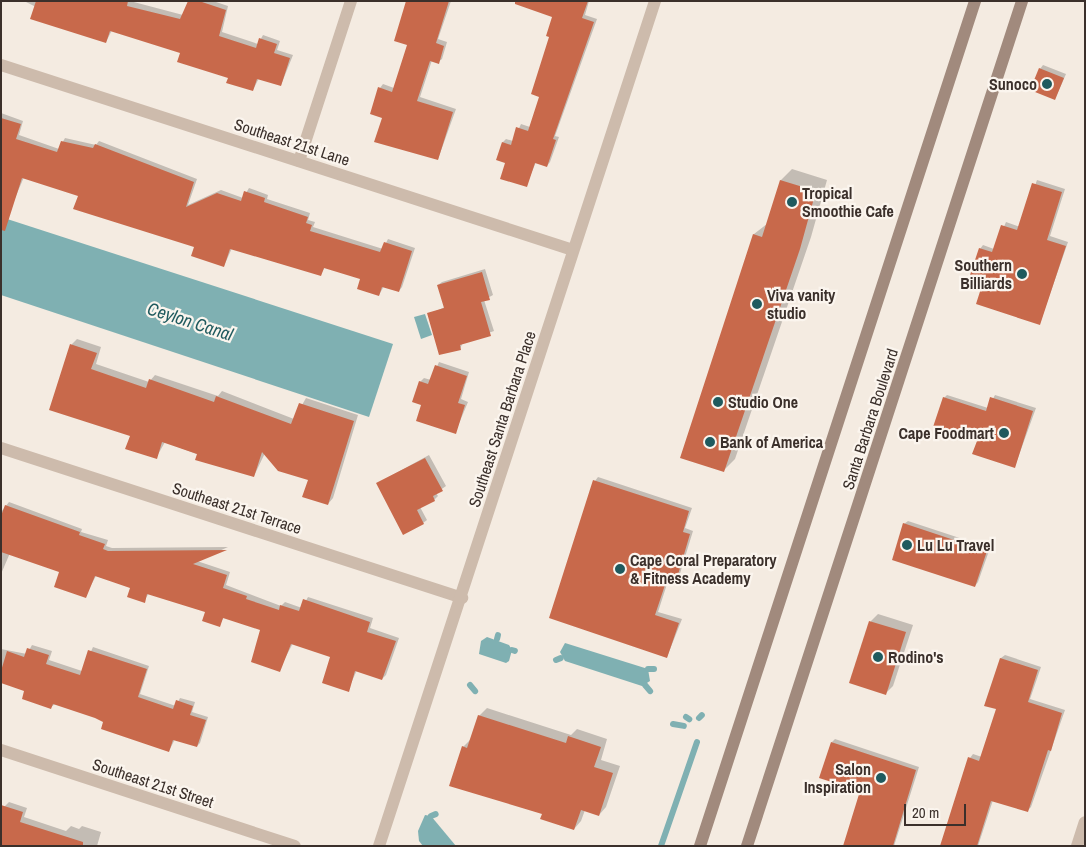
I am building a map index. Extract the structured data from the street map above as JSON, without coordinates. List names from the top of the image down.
{
  "streets": {
    "main road": ["Santa Barbara Boulevard"],
    "street": [
      "Southeast 21st Lane",
      "Southeast Santa Barbara Place",
      "Southeast 21st Terrace",
      "Southeast 21st Street"
    ]
  },
  "crossings": [
    ["Southeast 21st Lane", "Southeast Santa Barbara Place"],
    ["Southeast Santa Barbara Place", "Southeast 21st Terrace"]
  ],
  "water": ["Ceylon Canal"],
  "places": [
    "Sunoco",
    "Tropical Smoothie Cafe",
    "Southern Billiards",
    "Viva vanity studio",
    "Studio One",
    "Cape Foodmart",
    "Bank of America",
    "Lu Lu Travel",
    "Cape Coral Preparatory & Fitness Academy",
    "Rodino's",
    "Salon Inspiration"
  ],
  "scale_bar": "20 m"
}
